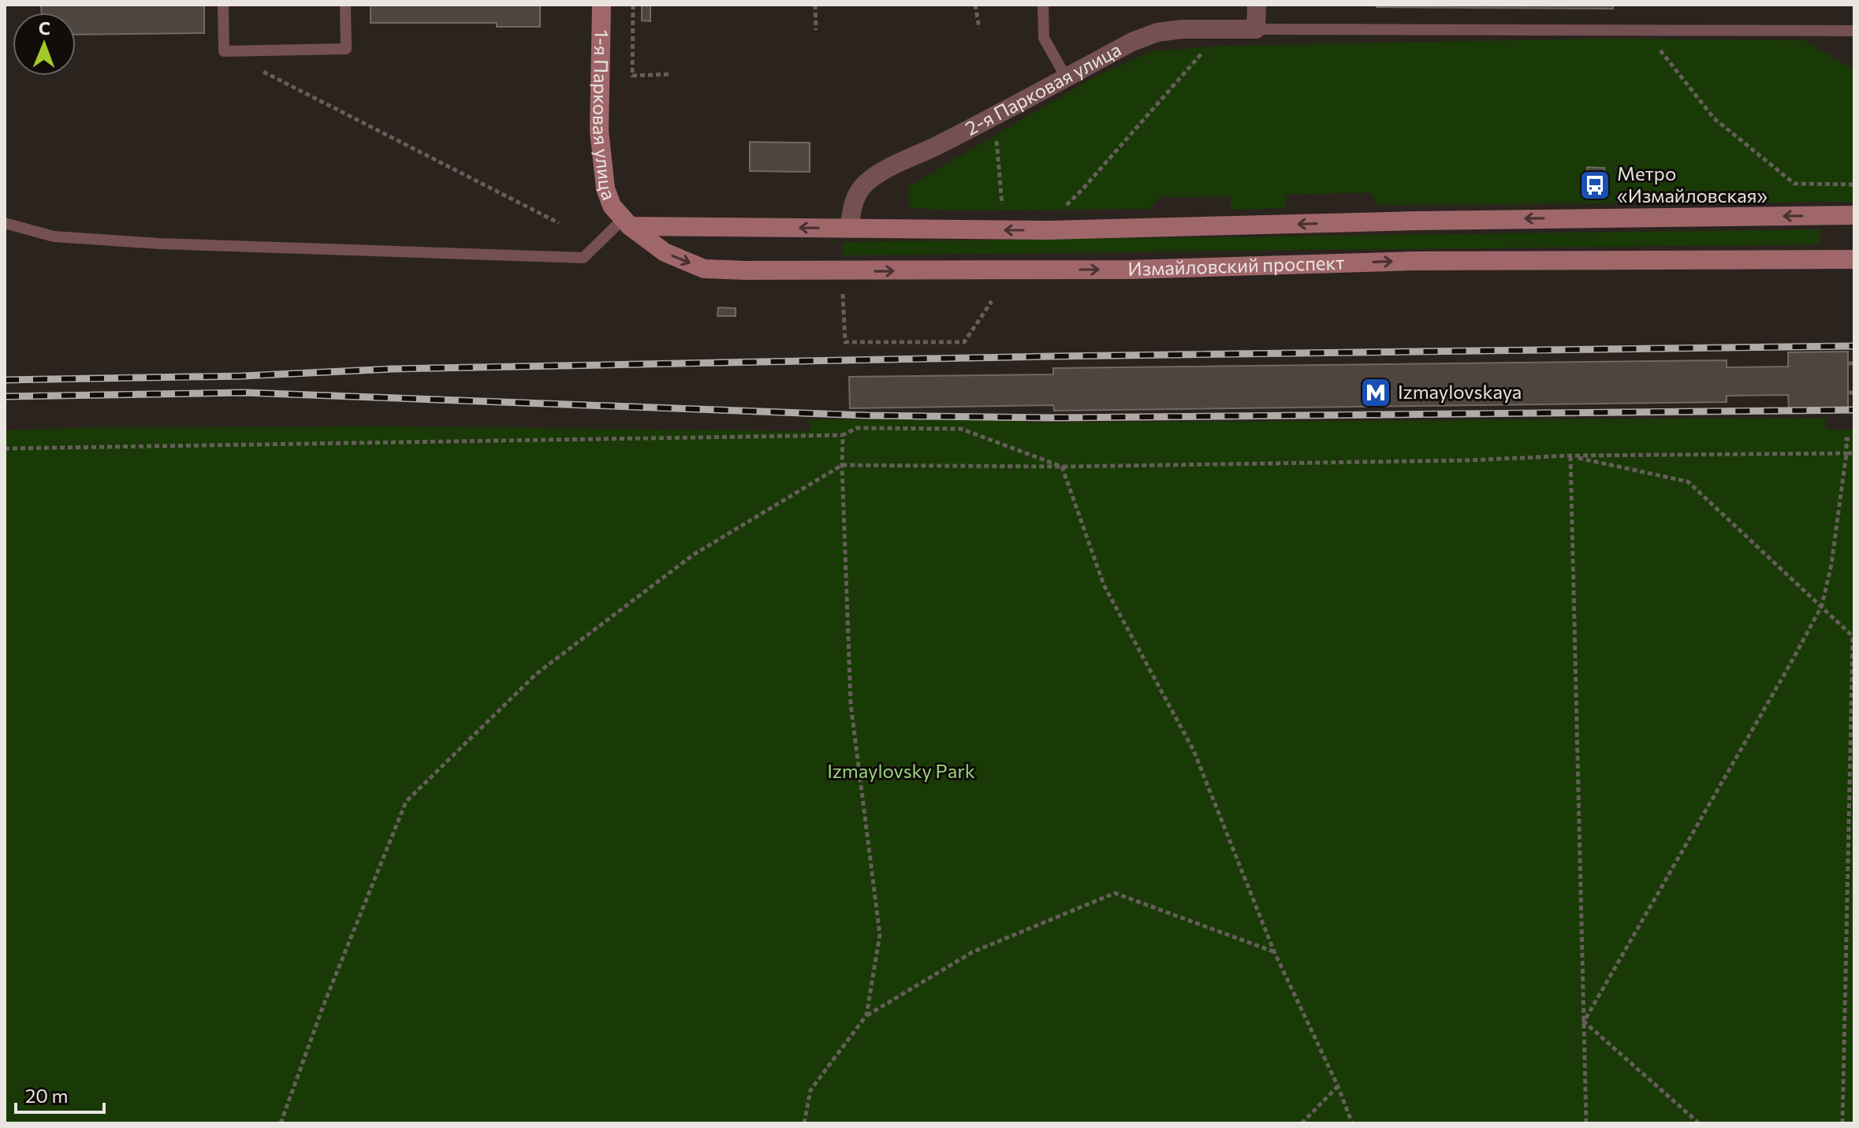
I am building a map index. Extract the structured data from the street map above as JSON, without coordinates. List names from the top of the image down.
{
  "streets": {
    "street": ["2-я Парковая улица", "1-я Парковая улица", "Измайловский проспект"]
  },
  "crossings": [
    ["1-я Парковая улица", "Измайловский проспект"]
  ],
  "parks": ["Izmaylovsky Park"],
  "places": {
    "bus stop": ["Метро «Измайловская»"],
    "metro station": ["Izmaylovskaya"]
  },
  "scale_bar": "20 m",
  "north": "top"
}
